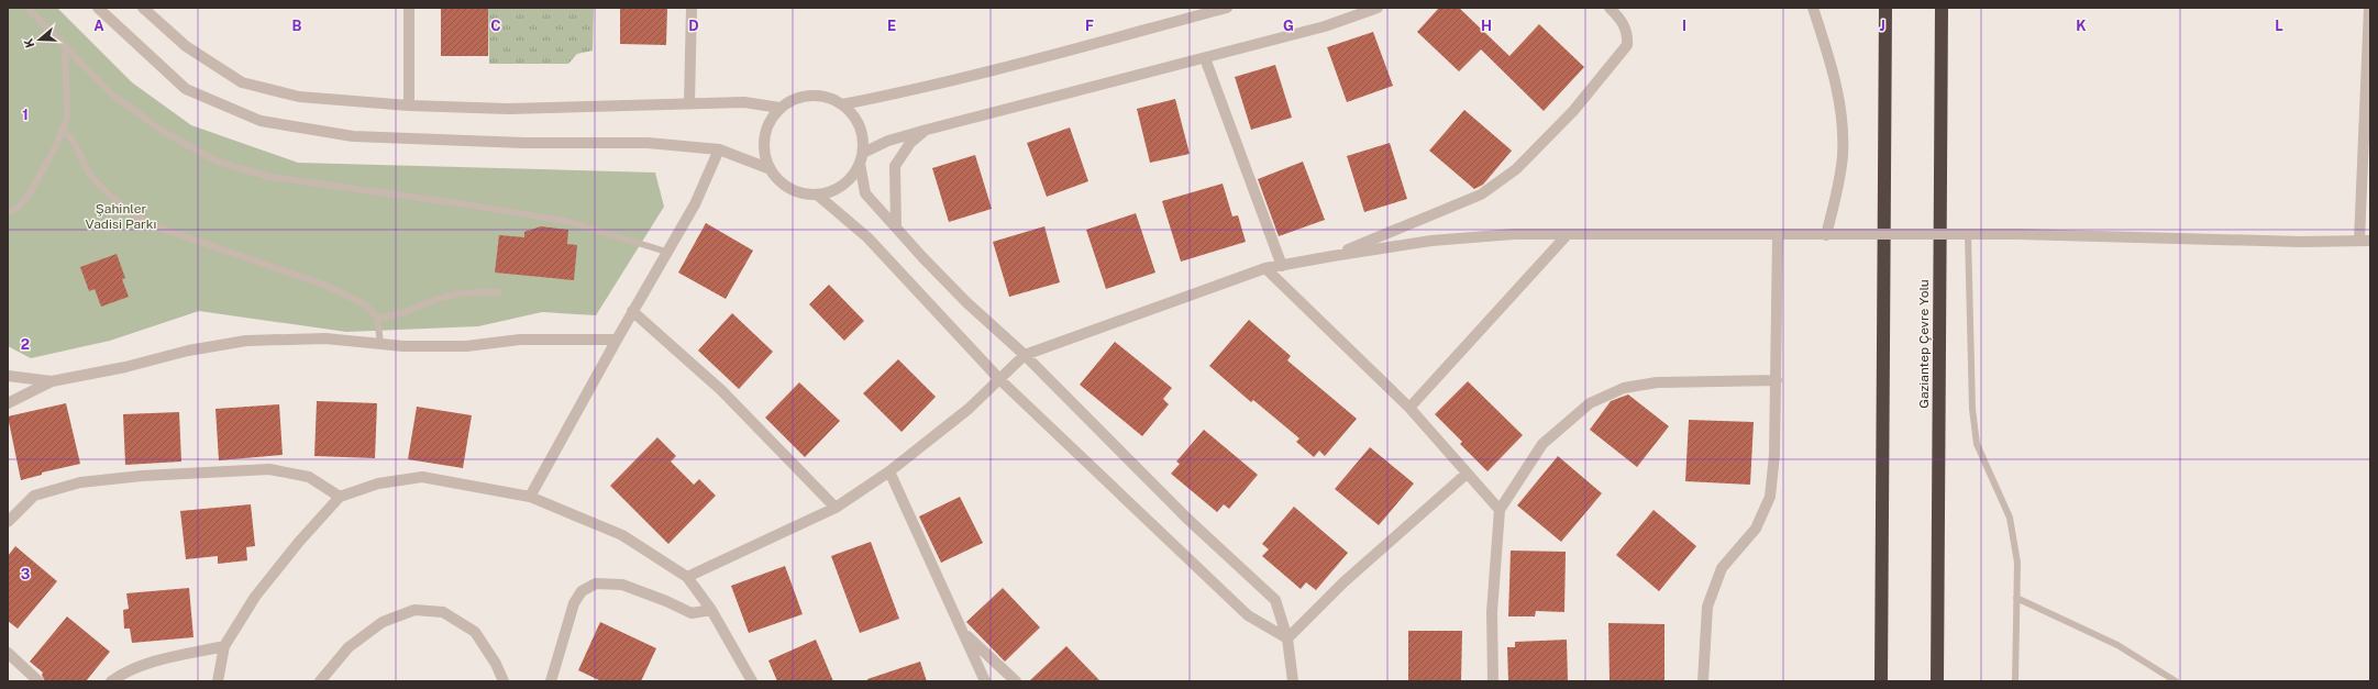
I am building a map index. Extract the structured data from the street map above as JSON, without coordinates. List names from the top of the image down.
{
  "streets": {
    "highway": ["Gaziantep Çevre Yolu"]
  },
  "parks": ["Şahinler Vadisi Parkı"],
  "north": "left",
  "grid": {
    "columns": [
      "A",
      "B",
      "C",
      "D",
      "E",
      "F",
      "G",
      "H",
      "I",
      "J",
      "K",
      "L"
    ],
    "rows": ["1", "2", "3"]
  }
}
